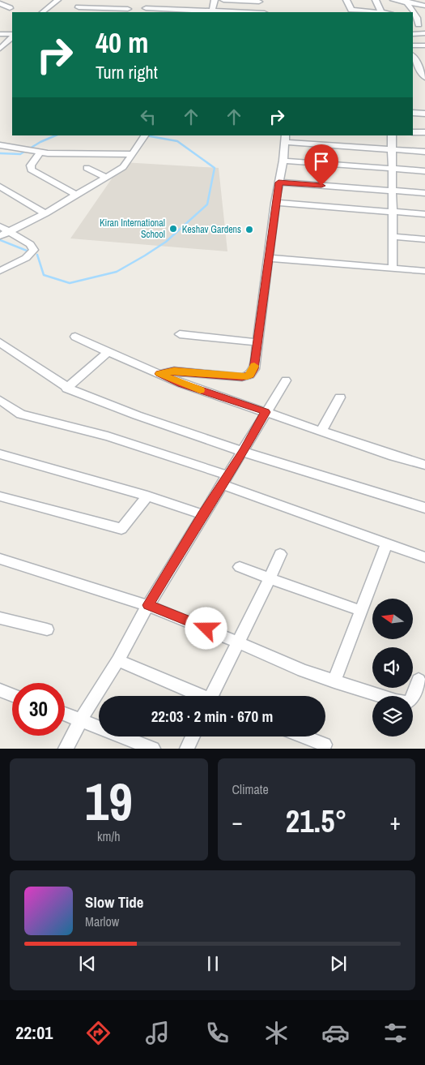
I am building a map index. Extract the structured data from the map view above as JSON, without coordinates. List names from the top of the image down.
{
  "places": ["Kiran International School", "Keshav Gardens"],
  "north": "left",
  "page": {
    "turn": ["40 m", "Turn right"],
    "limit": "30",
    "trip": "22:03 · 2 min · 670 m",
    "tile": [
      ["19", "km/h"],
      "Climate"
    ],
    "heat": ["−", "21.5°", "+"],
    "song": ["Slow Tide", "Marlow"],
    "tabs": "22:01"
  }
}
